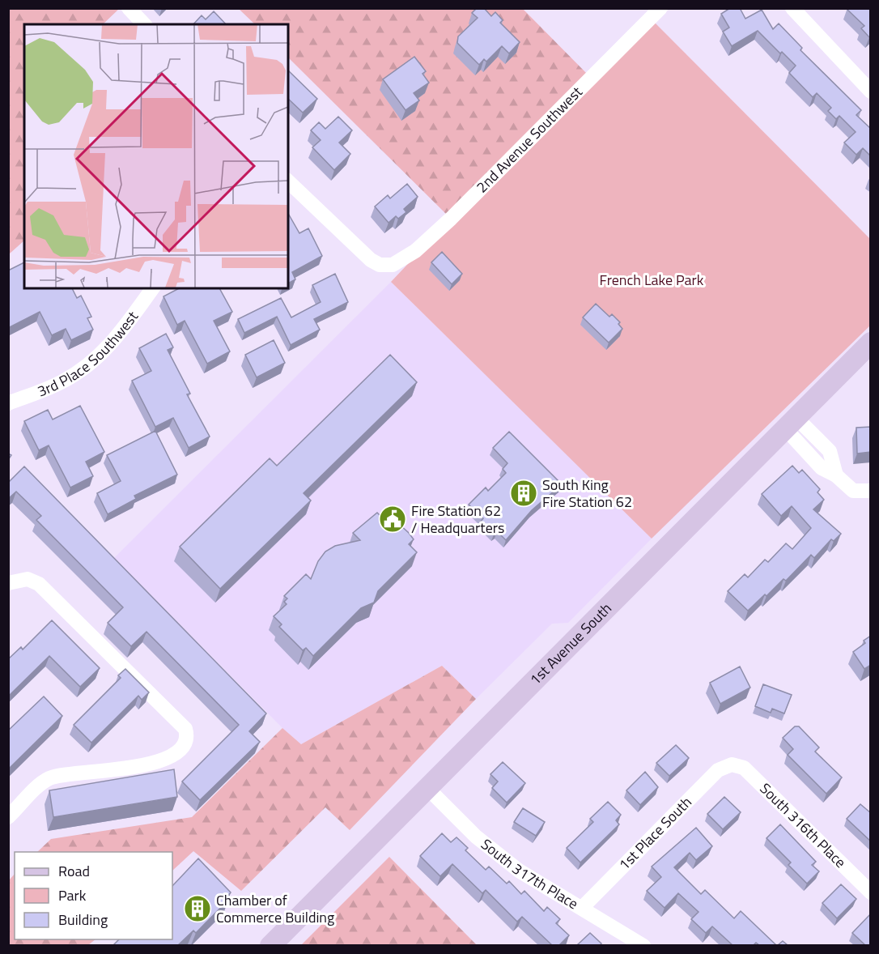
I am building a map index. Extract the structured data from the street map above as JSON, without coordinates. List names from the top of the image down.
{
  "streets": {
    "main road": ["1st Avenue South"],
    "street": [
      "2nd Avenue Southwest",
      "3rd Place Southwest",
      "South 316th Place",
      "1st Place South",
      "South 317th Place"
    ]
  },
  "crossings": [
    ["1st Avenue South", "South 317th Place"],
    ["South 316th Place", "1st Place South"],
    ["1st Place South", "South 317th Place"]
  ],
  "parks": ["French Lake Park"],
  "places": {
    "building": ["South King Fire Station 62", "Chamber of Commerce Building"],
    "public building": ["Fire Station 62 / Headquarters"]
  },
  "legend": ["Road", "Park", "Building"]
}
